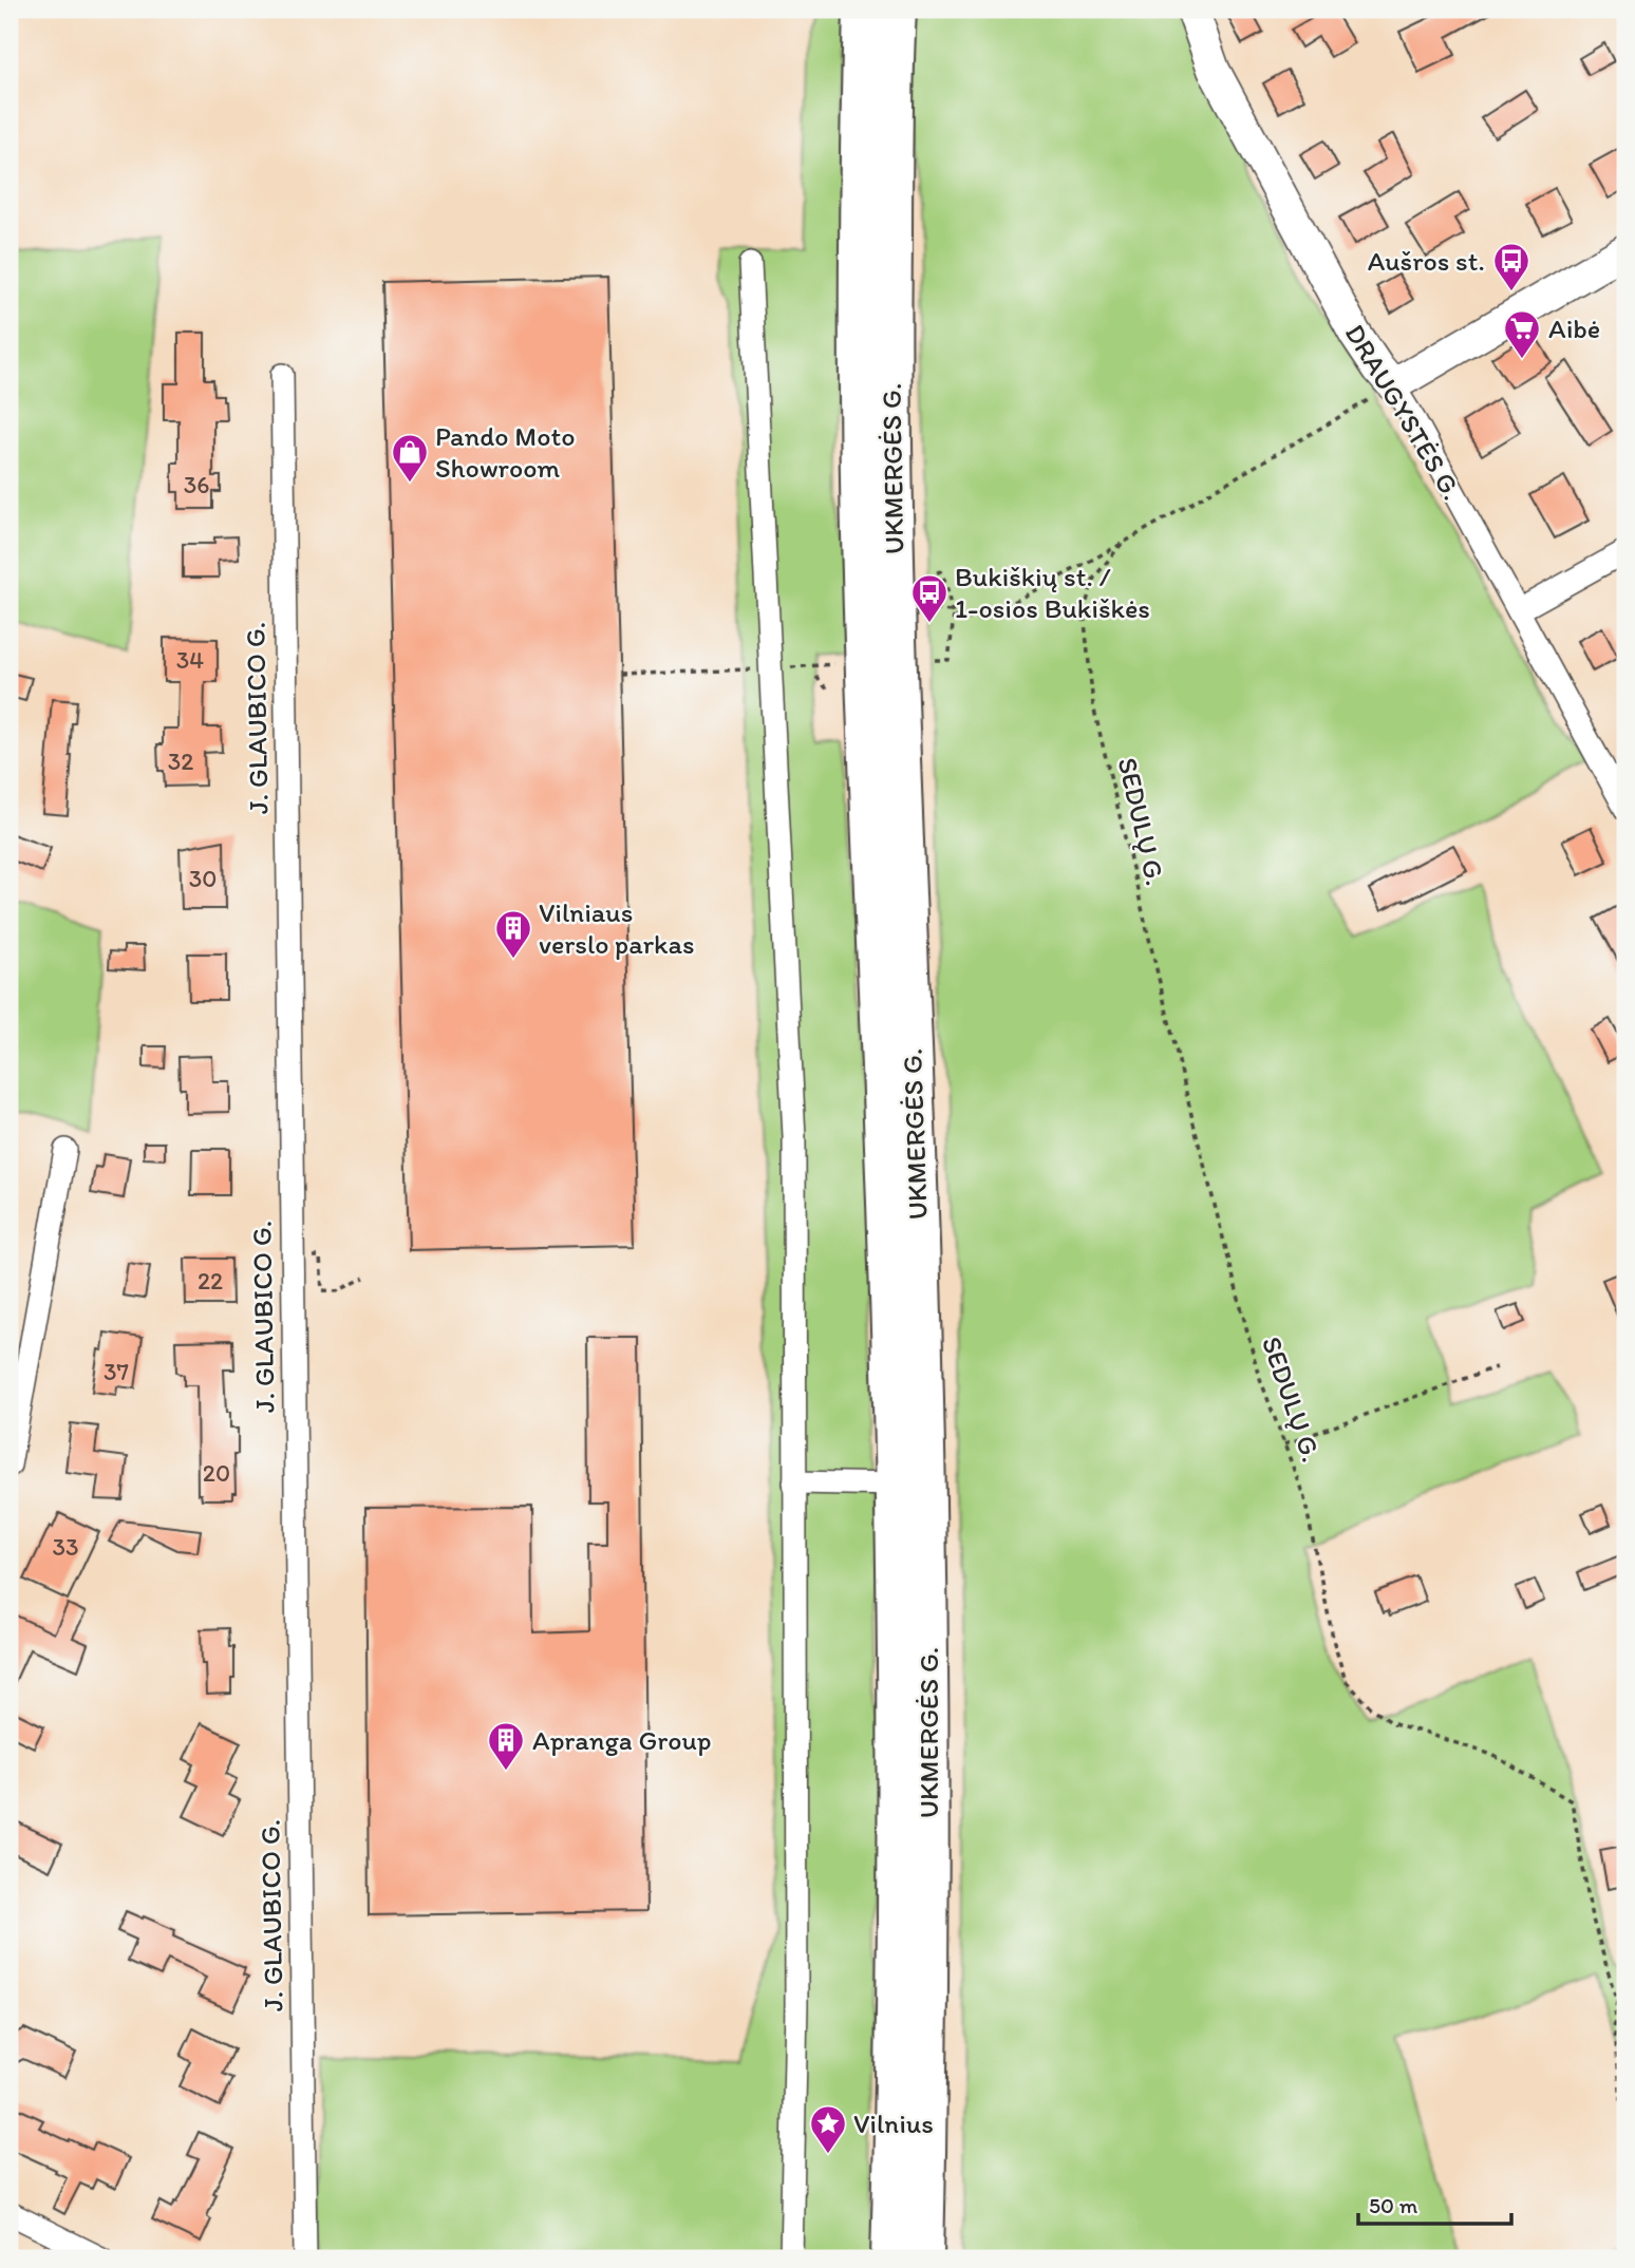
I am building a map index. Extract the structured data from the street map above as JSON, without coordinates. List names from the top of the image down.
{
  "streets": {
    "highway": ["UKMERGĖS G."],
    "street": ["DRAUGYSTĖS G.", "J. GLAUBICO G."],
    "path": ["SEDULŲ G."]
  },
  "places": {
    "bus stop": ["Aušros st.", "Bukiškių st. / 1-osios Bukiškės"],
    "supermarket": ["Aibė"],
    "shop": ["Pando Moto Showroom"],
    "building": ["Vilniaus verslo parkas", "Apranga Group"],
    "place": ["Vilnius"]
  },
  "house_numbers": [
    "36",
    "34",
    "32",
    "30",
    "22",
    "37",
    "20",
    "33"
  ],
  "scale_bar": "50 m"
}
